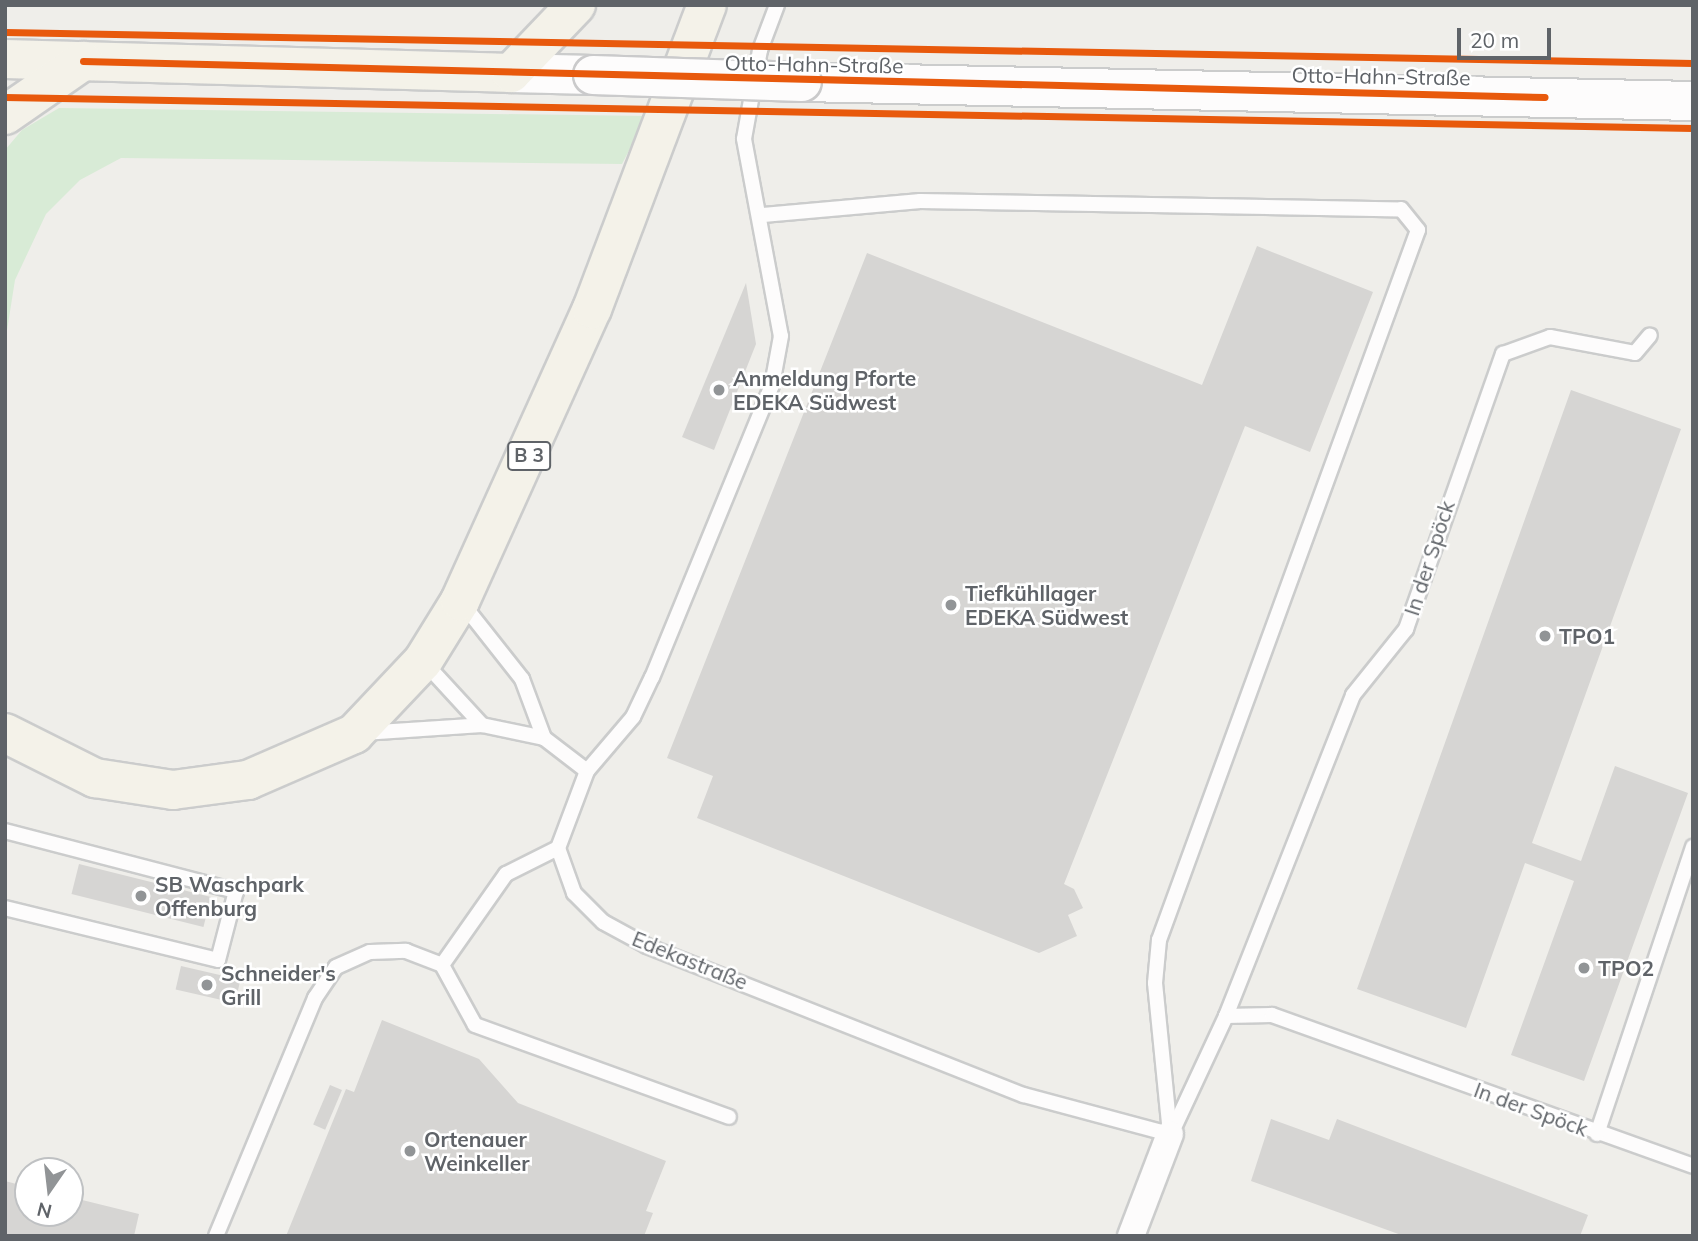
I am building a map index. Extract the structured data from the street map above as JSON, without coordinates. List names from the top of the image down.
{
  "streets": {
    "main road": ["Otto-Hahn-Straße", "B 3"],
    "street": ["In der Spöck"],
    "lane": ["Edekastraße"]
  },
  "crossings": [
    ["In der Spöck", "Edekastraße"]
  ],
  "places": [
    "Anmeldung Pforte EDEKA Südwest",
    "Tiefkühllager EDEKA Südwest",
    "TPO1",
    "SB Waschpark Offenburg",
    "TPO2",
    "Schneider's Grill",
    "Ortenauer Weinkeller"
  ],
  "scale_bar": "20 m",
  "north": "bottom"
}
